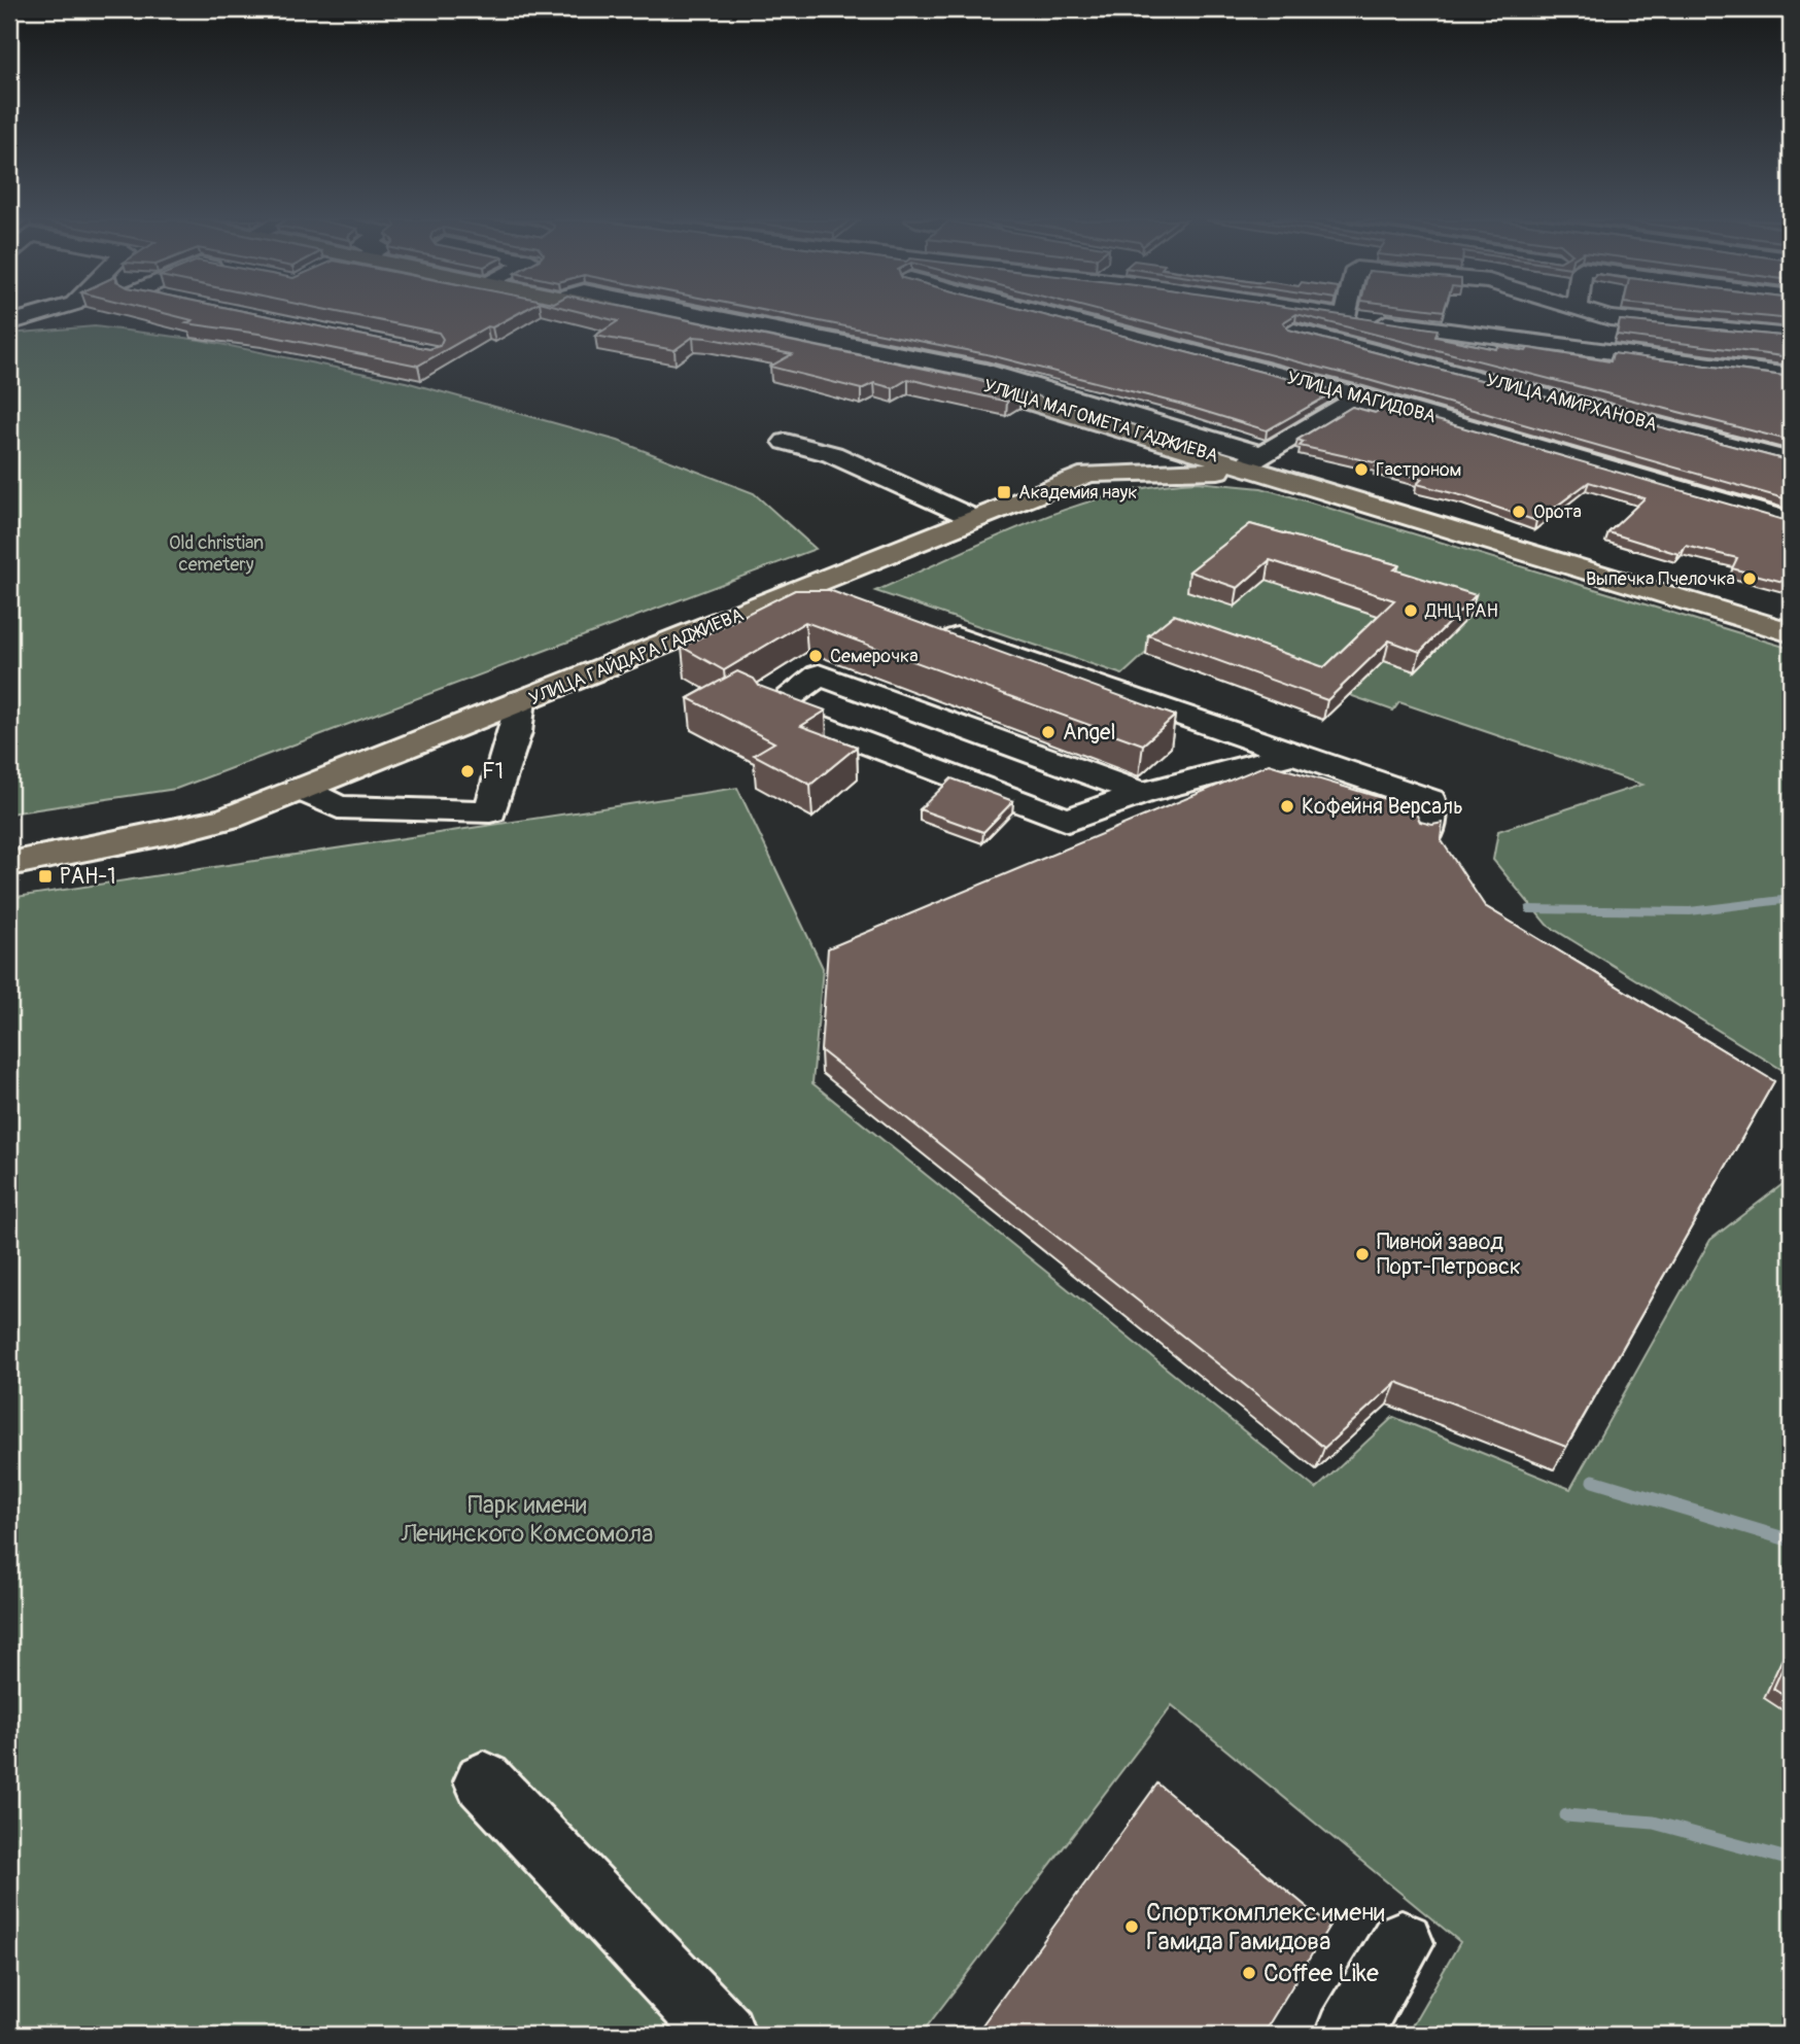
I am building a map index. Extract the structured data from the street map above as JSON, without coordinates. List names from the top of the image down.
{
  "streets": {
    "main road": ["УЛИЦА МАГОМЕТА ГАДЖИЕВА", "УЛИЦА ГАЙДАРА ГАДЖИЕВА"],
    "street": ["УЛИЦА МАГИДОВА", "УЛИЦА АМИРХАНОВА"]
  },
  "crossings": [
    ["УЛИЦА МАГОМЕТА ГАДЖИЕВА", "УЛИЦА ГАЙДАРА ГАДЖИЕВА"]
  ],
  "parks": ["Old сhristian cemetery", "Парк имени Ленинского Комсомола"],
  "places": {
    "other": [
      "Гастроном",
      "Орота",
      "Выпечка Пчелочка",
      "ДНЦ РАН",
      "Семерочка",
      "Angel",
      "F1",
      "Кофейня Версаль",
      "Пивной завод Порт-Петровск",
      "Спорткомплекс имени Гамида Гамидова",
      "Coffee Like"
    ],
    "transit": ["Академия наук", "РАН-1"]
  }
}
